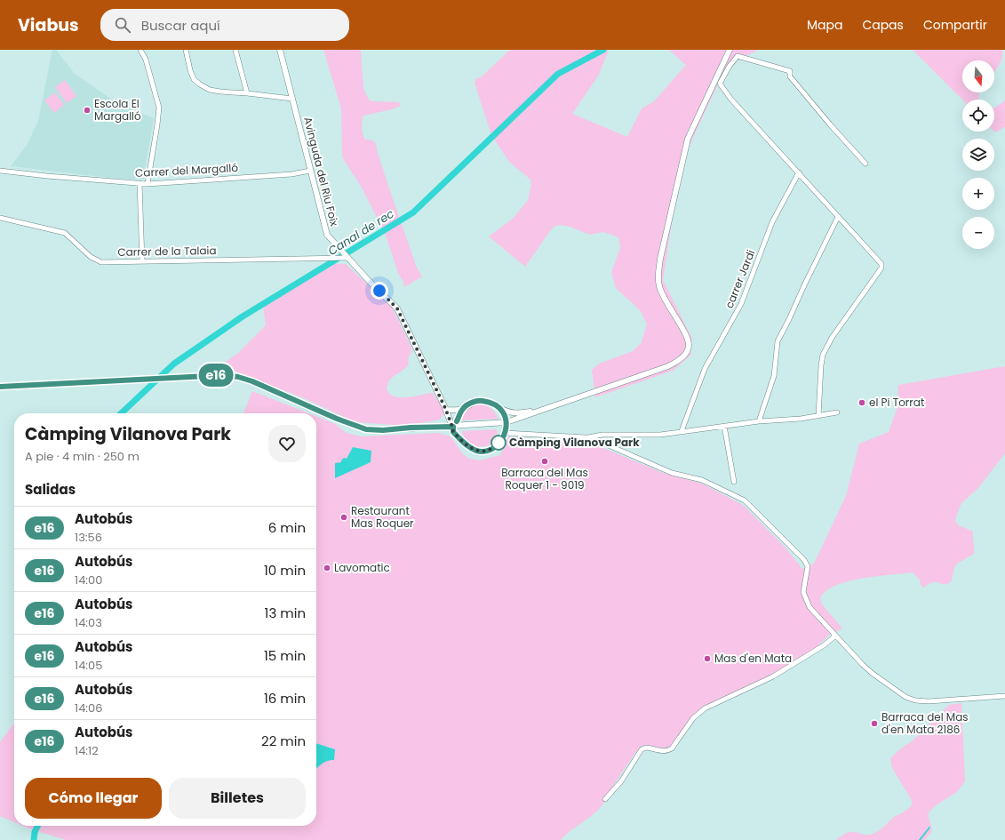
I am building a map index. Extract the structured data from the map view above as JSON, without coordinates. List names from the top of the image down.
{
  "streets": {
    "street": [
      "Carrer del Margalló",
      "Avinguda del Riu Foix",
      "Carrer de la Talaia",
      "carrer Jardi"
    ]
  },
  "crossings": [
    ["Carrer del Margalló", "Avinguda del Riu Foix"],
    ["Avinguda del Riu Foix", "Carrer de la Talaia"]
  ],
  "water": ["Canal de rec"],
  "places": [
    "Escola El Margalló",
    "el Pi Torrat",
    "Càmping Vilanova Park",
    "Barraca del Mas Roquer 1 - 9019",
    "Restaurant Mas Roquer",
    "Lavomatic",
    "Mas d'en Mata",
    "Barraca del Mas d'en Mata 2186"
  ],
  "lines": ["bus line e16"],
  "north": "bottom",
  "page": {
    "header": "Viabus",
    "search": "Buscar aquí",
    "nav": ["Mapa", "Capas", "Compartir"],
    "on_map": "e16",
    "map_buttons": ["+", "−"],
    "heading": [
      ["Càmping Vilanova Park", "A pie · 4 min · 250 m"],
      "Salidas"
    ],
    "list": [
      {
        "mark": "e16",
        "name": "Autobús",
        "note": "13:56",
        "value": "6 min"
      },
      {
        "mark": "e16",
        "name": "Autobús",
        "note": "14:00",
        "value": "10 min"
      },
      {
        "mark": "e16",
        "name": "Autobús",
        "note": "14:03",
        "value": "13 min"
      },
      {
        "mark": "e16",
        "name": "Autobús",
        "note": "14:05",
        "value": "15 min"
      },
      {
        "mark": "e16",
        "name": "Autobús",
        "note": "14:06",
        "value": "16 min"
      },
      {
        "mark": "e16",
        "name": "Autobús",
        "note": "14:12",
        "value": "22 min"
      }
    ],
    "buttons": ["Cómo llegar", "Billetes"]
  }
}
